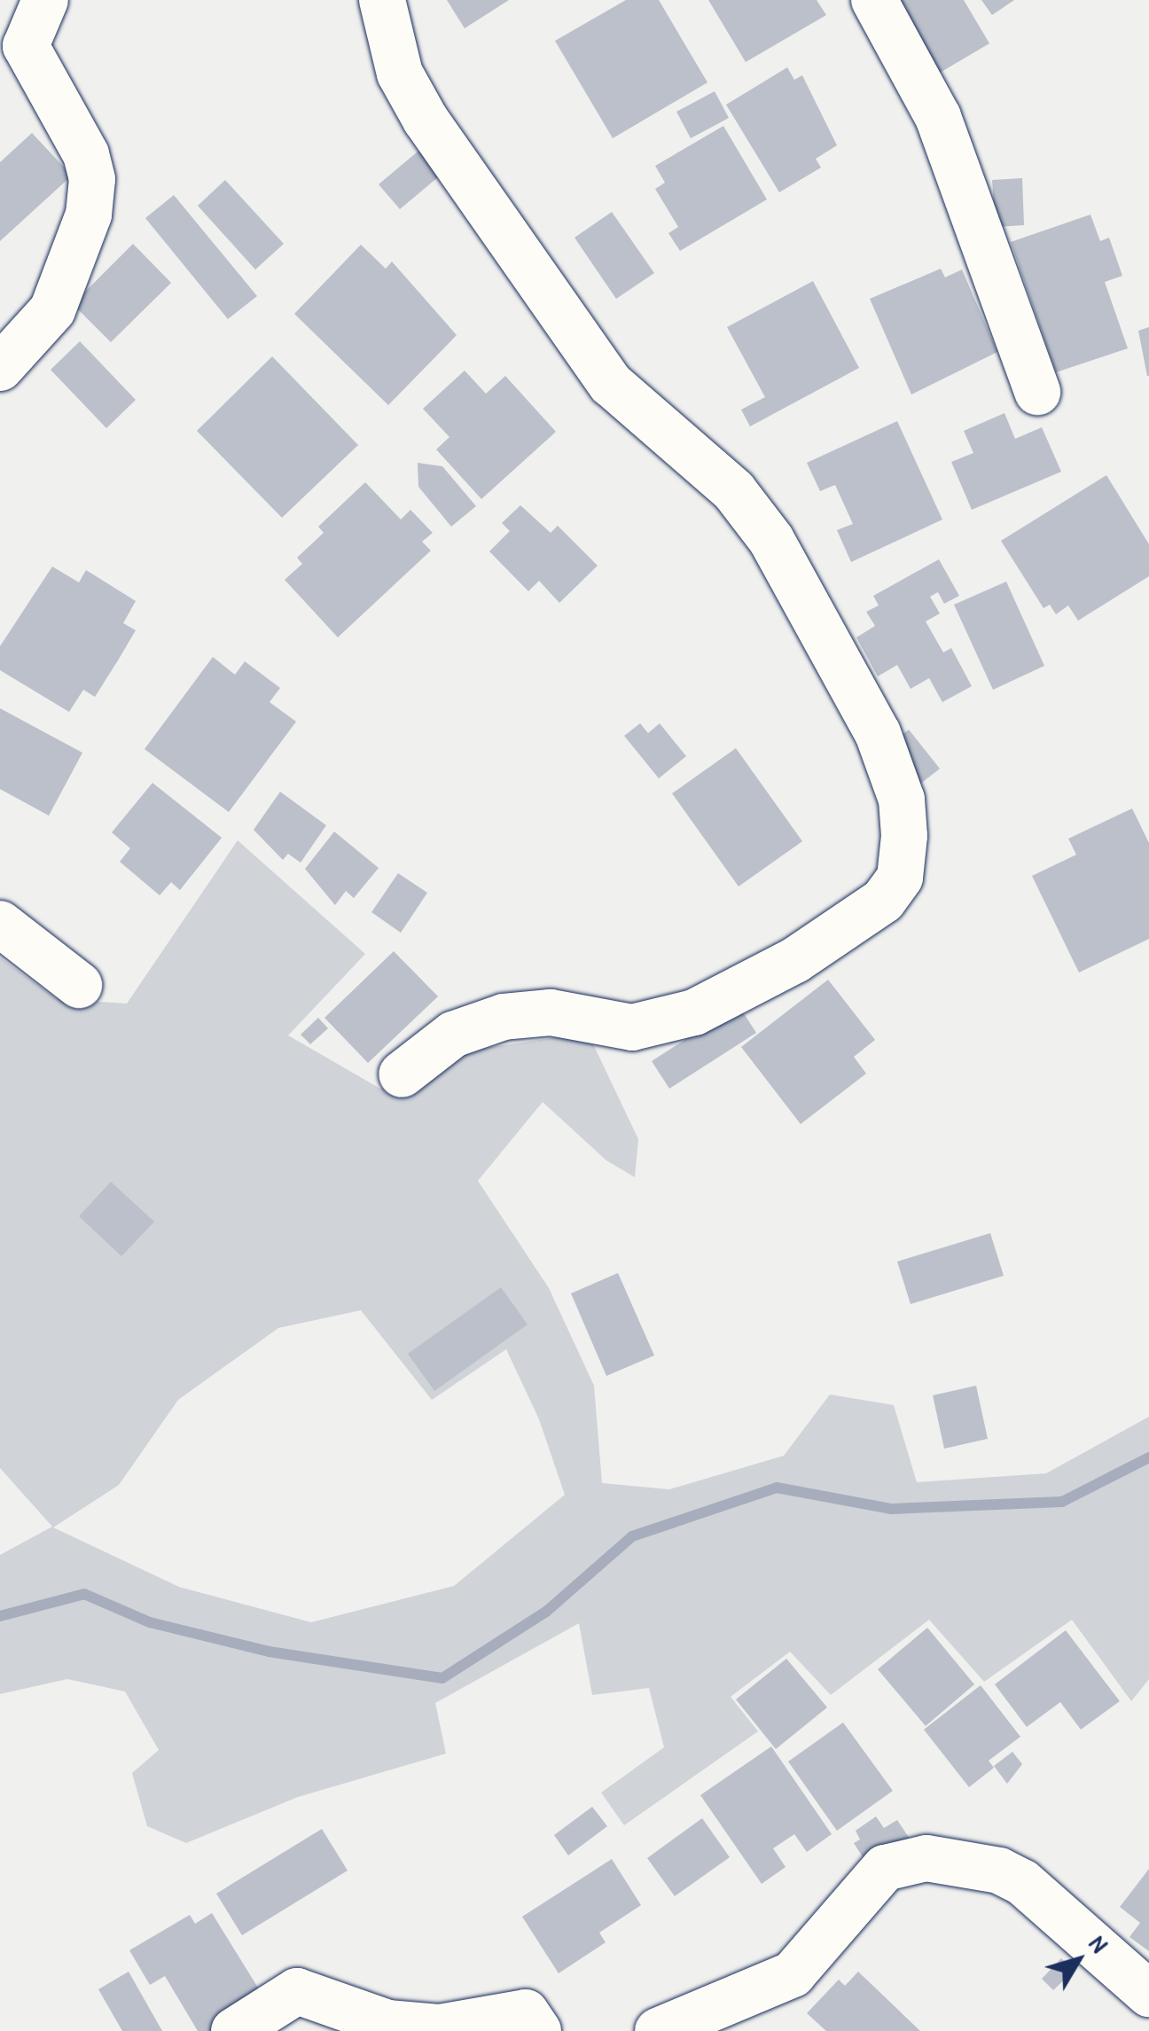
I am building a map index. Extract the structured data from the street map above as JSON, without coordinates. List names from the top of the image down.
{
  "north": "top right"
}
